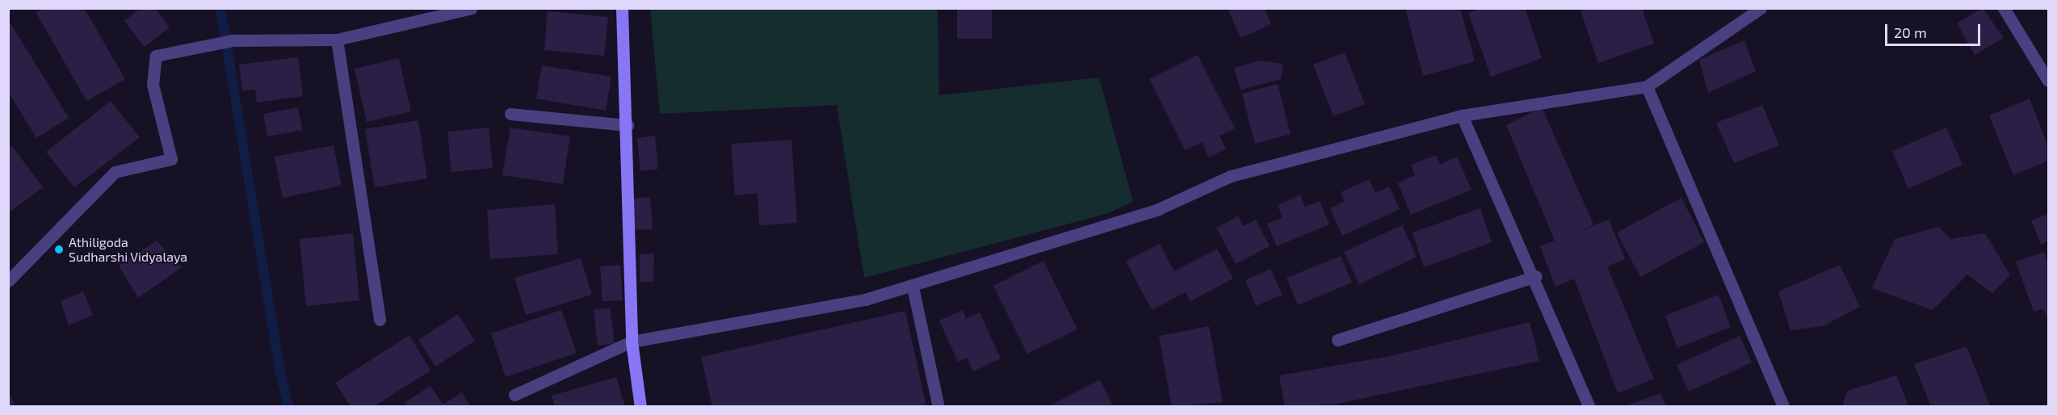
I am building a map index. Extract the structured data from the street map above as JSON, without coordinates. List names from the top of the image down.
{
  "places": ["Athiligoda Sudharshi Vidyalaya"],
  "scale_bar": "20 m"
}
